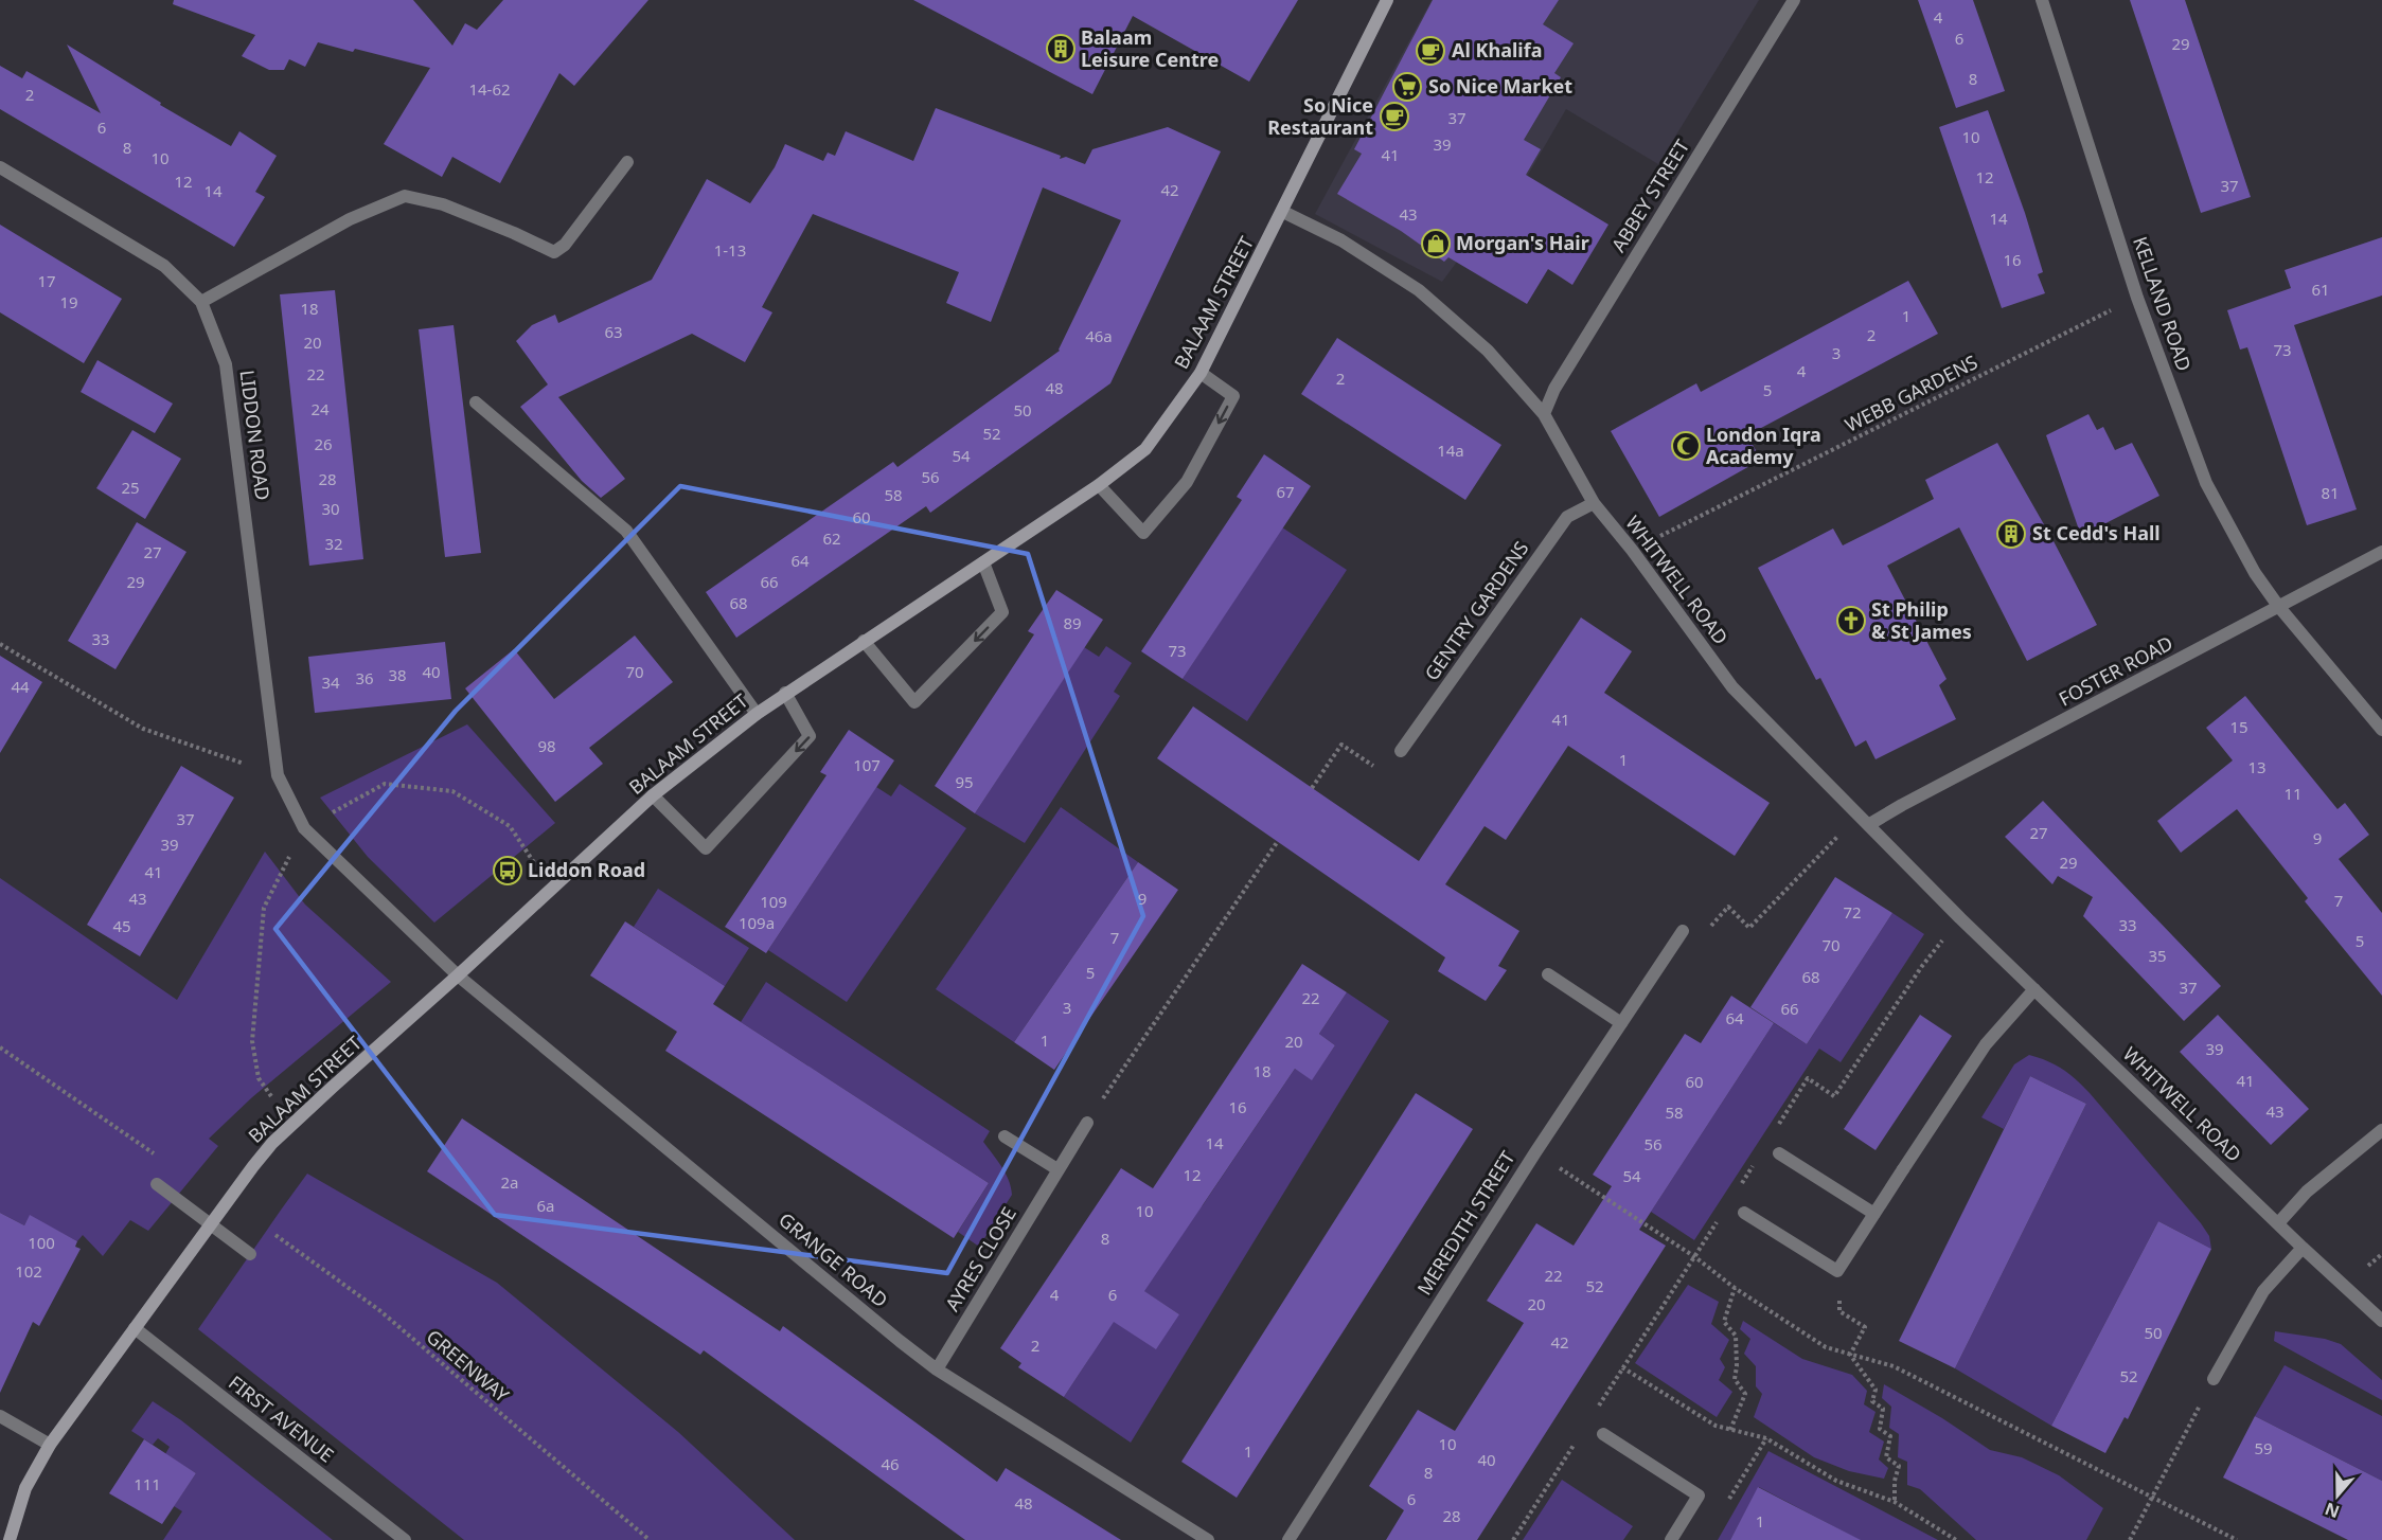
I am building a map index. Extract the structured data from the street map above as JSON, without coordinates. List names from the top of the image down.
{
  "streets": {
    "main road": ["BALAAM STREET"],
    "street": [
      "ABBEY STREET",
      "KELLAND ROAD",
      "LIDDON ROAD",
      "WHITWELL ROAD",
      "GENTRY GARDENS",
      "FOSTER ROAD",
      "MEREDITH STREET",
      "AYRES CLOSE",
      "GRANGE ROAD",
      "FIRST AVENUE"
    ],
    "path": ["WEBB GARDENS", "GREENWAY"]
  },
  "crossings": [
    ["ABBEY STREET", "WHITWELL ROAD"],
    ["BALAAM STREET", "LIDDON ROAD"],
    ["BALAAM STREET", "WHITWELL ROAD"],
    ["BALAAM STREET", "GRANGE ROAD"],
    ["BALAAM STREET", "FIRST AVENUE"],
    ["KELLAND ROAD", "WEBB GARDENS"],
    ["KELLAND ROAD", "FOSTER ROAD"],
    ["WEBB GARDENS", "WHITWELL ROAD"],
    ["LIDDON ROAD", "GRANGE ROAD"],
    ["WHITWELL ROAD", "GENTRY GARDENS"],
    ["WHITWELL ROAD", "FOSTER ROAD"],
    ["AYRES CLOSE", "GRANGE ROAD"]
  ],
  "places": {
    "building": ["Balaam Leisure Centre", "St Cedd's Hall"],
    "cafe": ["Al Khalifa", "So Nice Restaurant"],
    "supermarket": ["So Nice Market"],
    "shop": ["Morgan's Hair"],
    "mosque": ["London Iqra Academy"],
    "church": ["St Philip & St James"],
    "bus stop": ["Liddon Road"]
  },
  "house_numbers": [
    "4",
    "6",
    "29",
    "8",
    "14-62",
    "2",
    "37",
    "6",
    "10",
    "39",
    "8",
    "41",
    "10",
    "12",
    "12",
    "37",
    "42",
    "14",
    "43",
    "14",
    "1-13",
    "16",
    "17",
    "61",
    "19",
    "18",
    "1",
    "63",
    "2",
    "46a",
    "20",
    "73",
    "3",
    "4",
    "22",
    "2",
    "48",
    "5",
    "24",
    "50",
    "52",
    "26",
    "14a",
    "54",
    "56",
    "28",
    "25",
    "67",
    "81",
    "58",
    "30",
    "60",
    "62",
    "32",
    "27",
    "64",
    "29",
    "66",
    "68",
    "89",
    "33",
    "73",
    "40",
    "70",
    "38",
    "36",
    "34",
    "44",
    "41",
    "15",
    "98",
    "1",
    "107",
    "13",
    "95",
    "11",
    "37",
    "27",
    "9",
    "39",
    "29",
    "41",
    "43",
    "9",
    "7",
    "109",
    "72",
    "109a",
    "33",
    "45",
    "7",
    "5",
    "70",
    "35",
    "5",
    "68",
    "37",
    "22",
    "3",
    "66",
    "64",
    "1",
    "20",
    "39",
    "18",
    "41",
    "60",
    "16",
    "43",
    "58",
    "14",
    "56",
    "12",
    "54",
    "2a",
    "6a",
    "10",
    "8",
    "100",
    "102",
    "22",
    "52",
    "4",
    "6",
    "20",
    "50",
    "42",
    "2",
    "52",
    "10",
    "59",
    "1",
    "40",
    "46",
    "8",
    "111",
    "6",
    "48",
    "28",
    "1"
  ],
  "north": "bottom"
}
